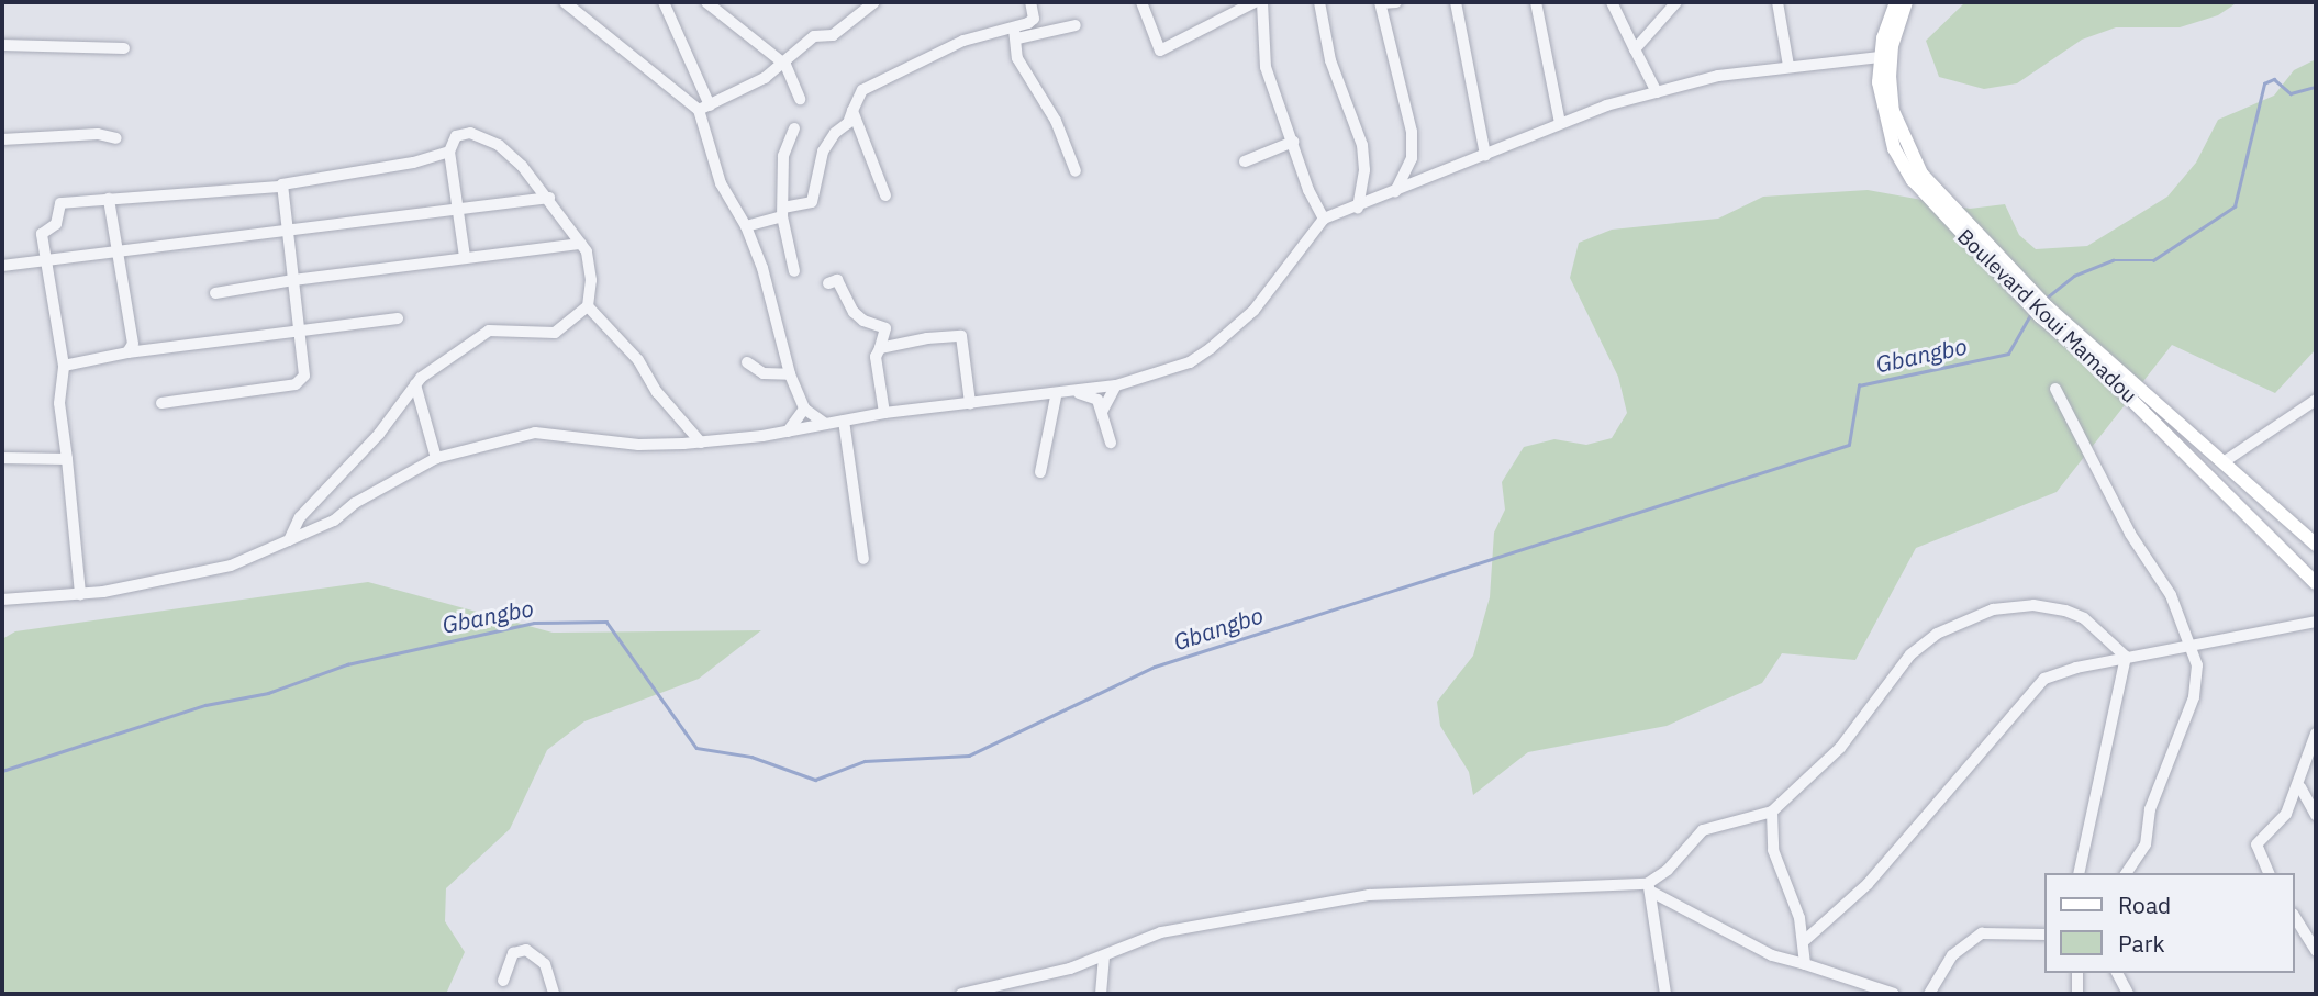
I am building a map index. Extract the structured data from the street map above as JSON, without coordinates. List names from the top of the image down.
{
  "streets": {
    "main road": ["Boulevard Koui Mamadou"]
  },
  "water": ["Gbangbo"],
  "legend": ["Road", "Park"]
}
